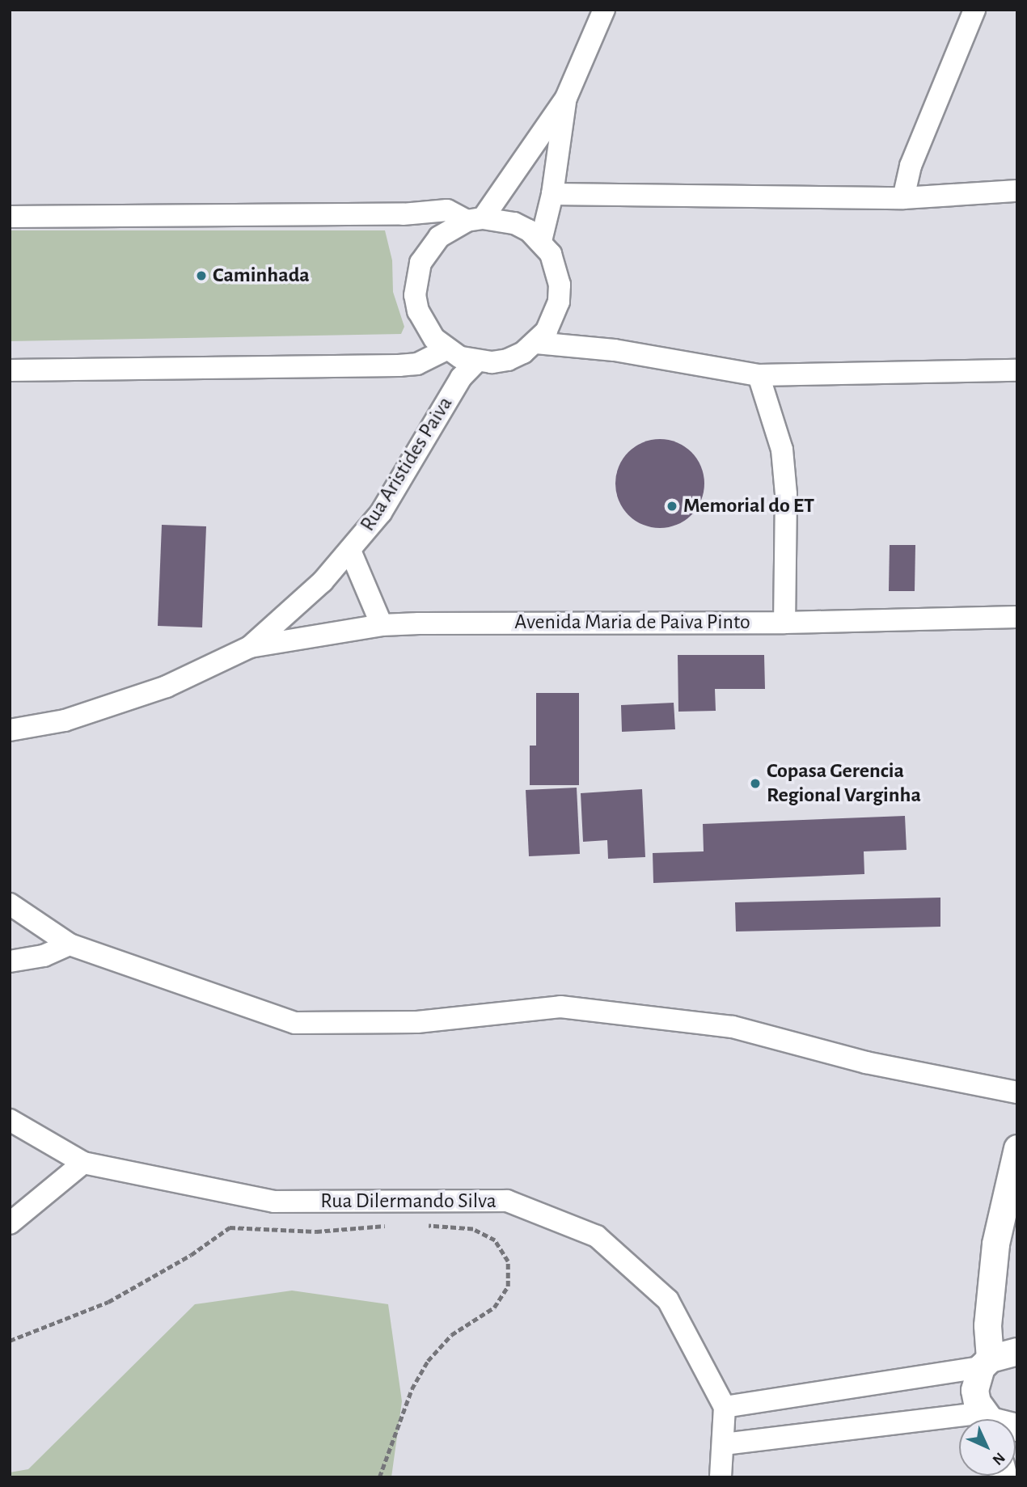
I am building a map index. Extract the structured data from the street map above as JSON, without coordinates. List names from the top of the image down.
{
  "streets": {
    "street": ["Rua Aristides Paiva", "Avenida Maria de Paiva Pinto", "Rua Dilermando Silva"]
  },
  "crossings": [
    ["Rua Aristides Paiva", "Avenida Maria de Paiva Pinto"]
  ],
  "places": ["Caminhada", "Memorial do ET", "Copasa Gerencia Regional Varginha"],
  "north": "bottom right"
}
